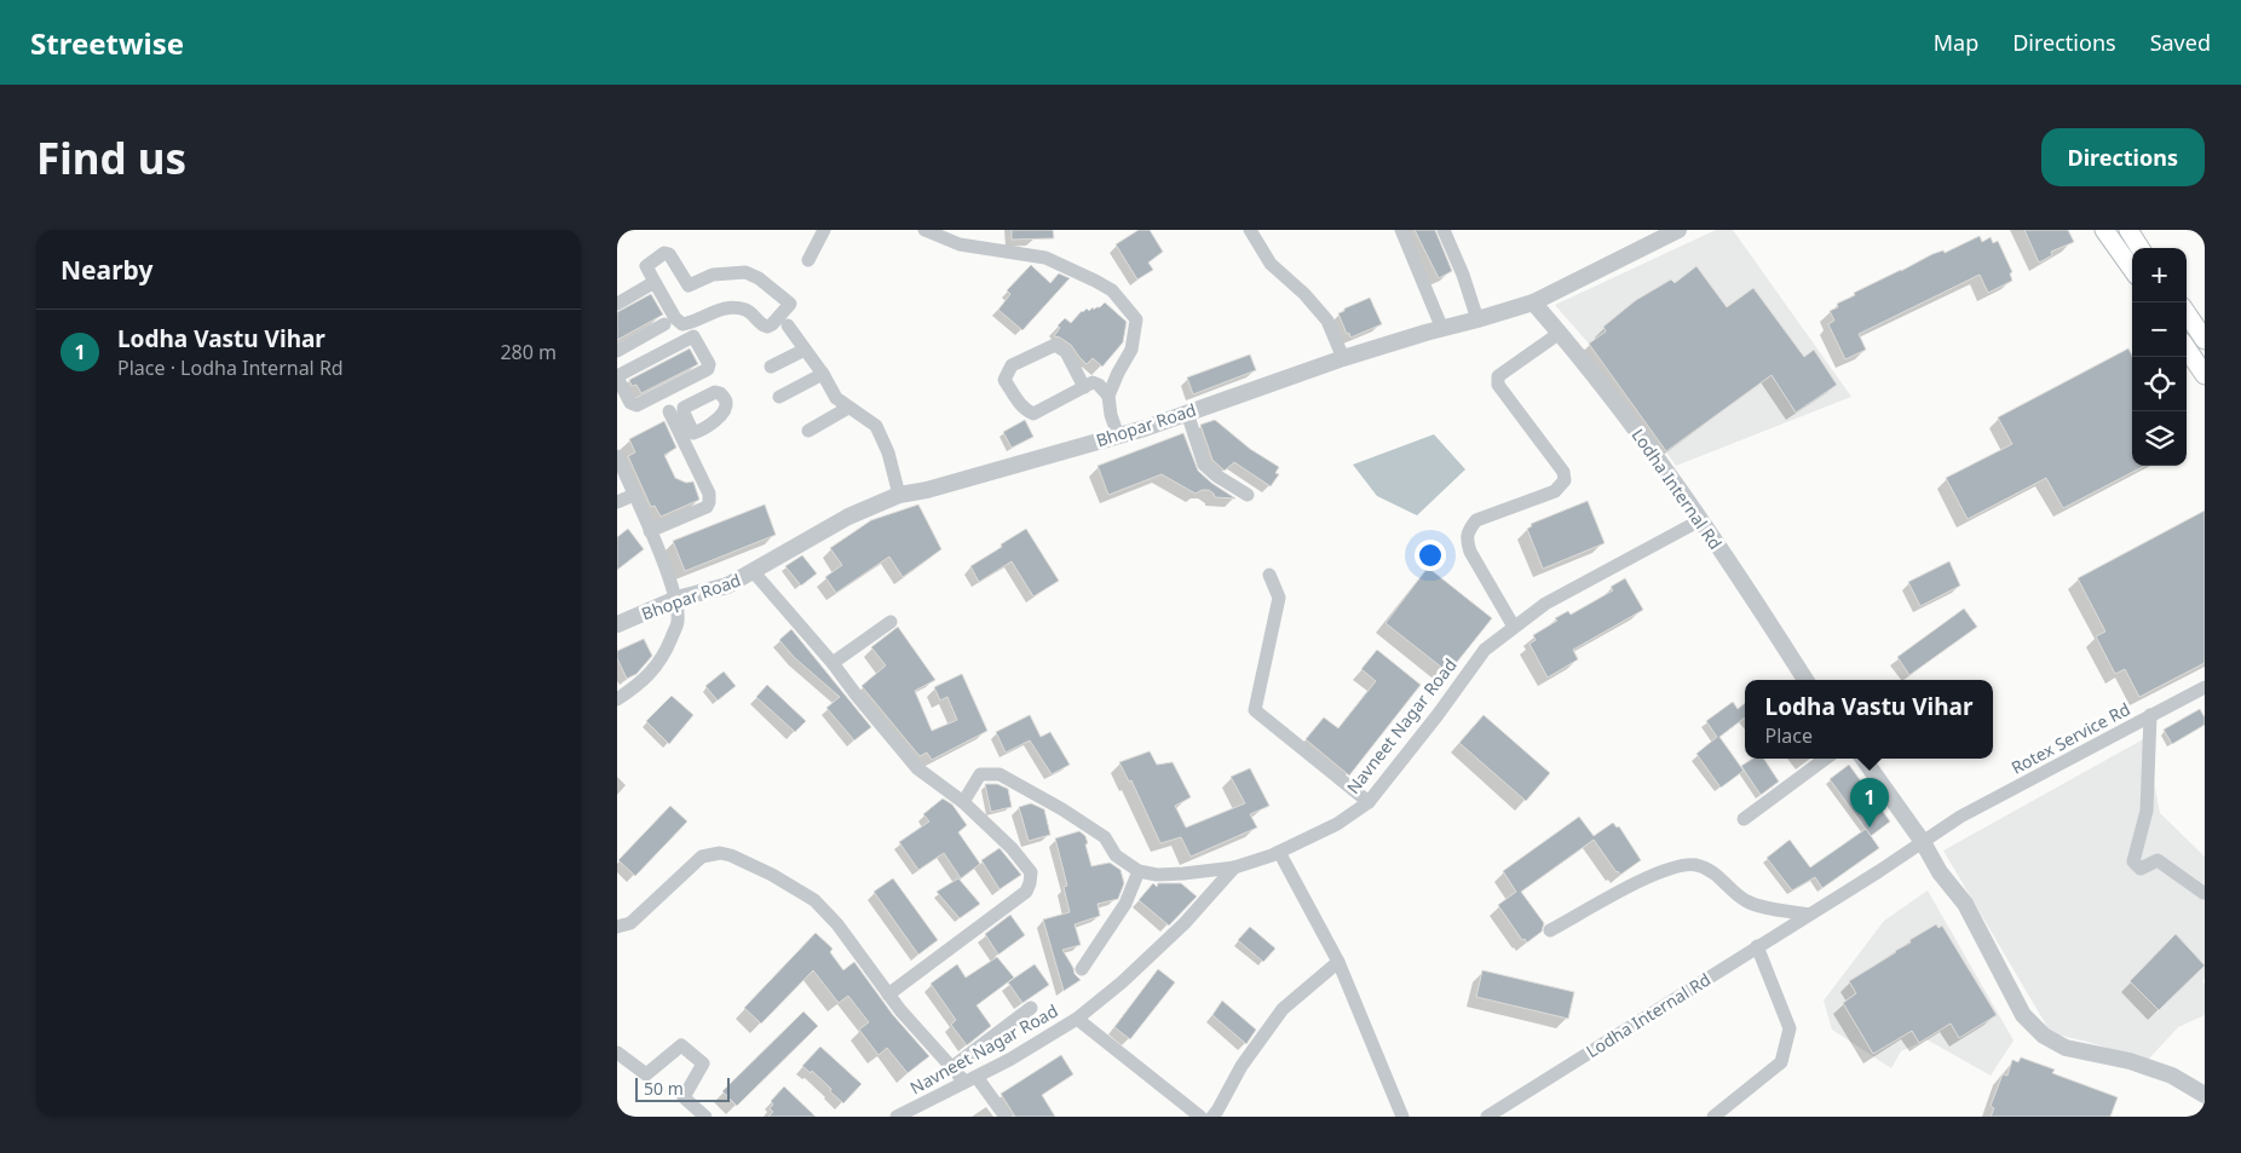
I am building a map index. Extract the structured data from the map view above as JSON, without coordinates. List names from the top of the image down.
{
  "streets": {
    "street": [
      "Bhopar Road",
      "Lodha Internal Rd",
      "Navneet Nagar Road",
      "Rotex Service Rd"
    ]
  },
  "crossings": [
    ["Bhopar Road", "Lodha Internal Rd"],
    ["Lodha Internal Rd", "Navneet Nagar Road"],
    ["Lodha Internal Rd", "Rotex Service Rd"]
  ],
  "scale_bar": "50 m",
  "page": {
    "header": "Streetwise",
    "nav": ["Map", "Directions", "Saved"],
    "buttons": "Directions",
    "title": "Find us",
    "heading": "Nearby",
    "map_buttons": ["+", "−"],
    "list": [
      {
        "mark": "1",
        "name": "Lodha Vastu Vihar",
        "note": "Place · Lodha Internal Rd",
        "value": "280 m"
      }
    ],
    "popup": ["Lodha Vastu Vihar", "Place"],
    "pins": "1",
    "scale": "50 m"
  }
}
